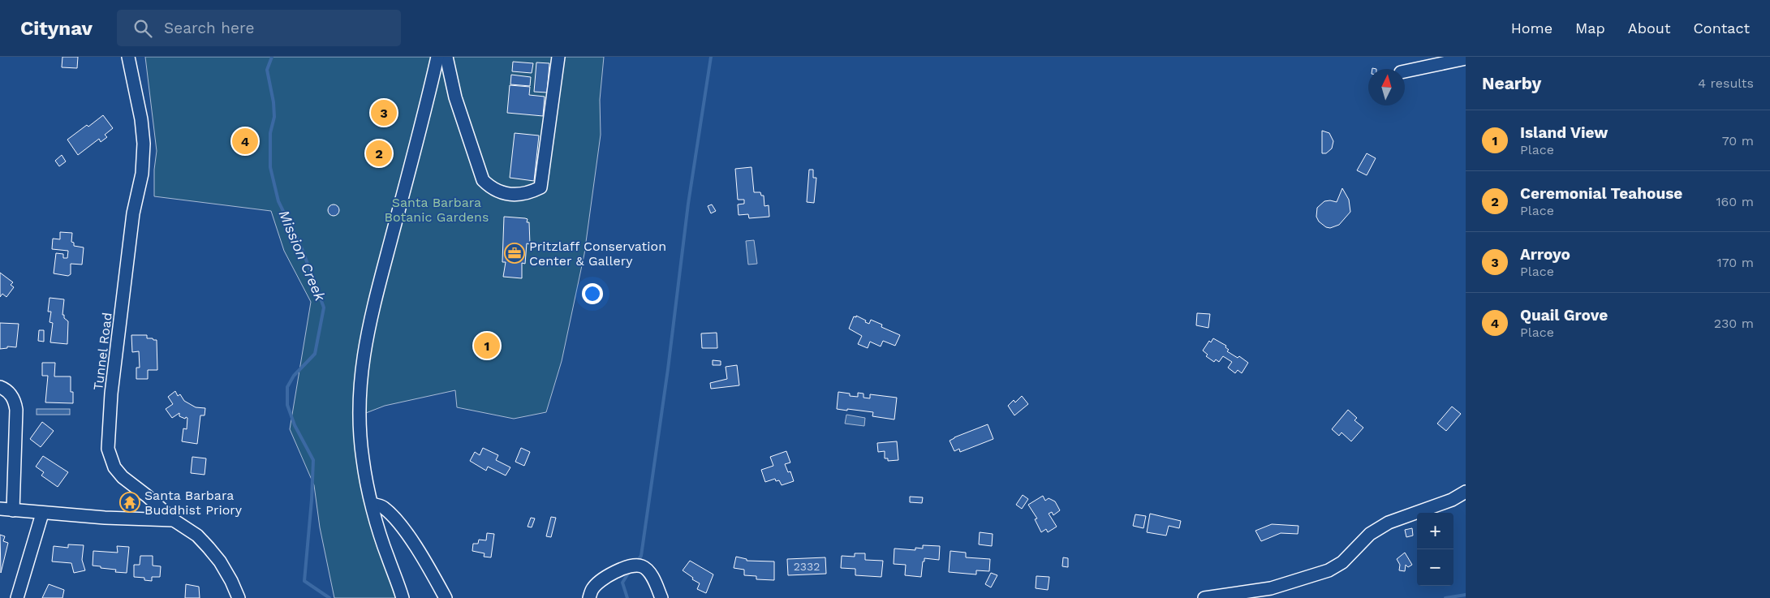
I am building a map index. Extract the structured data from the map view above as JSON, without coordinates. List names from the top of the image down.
{
  "streets": {
    "street": ["Tunnel Road"]
  },
  "water": ["Mission Creek"],
  "parks": ["Santa Barbara Botanic Gardens"],
  "places": {
    "office": ["Pritzlaff Conservation Center & Gallery"],
    "temple": ["Santa Barbara Buddhist Priory"]
  },
  "house_numbers": ["2332"],
  "north": "top",
  "page": {
    "header": "Citynav",
    "search": "Search here",
    "nav": [
      "Home",
      "Map",
      "About",
      "Contact"
    ],
    "heading": ["Nearby", "4 results"],
    "pins": [
      "3",
      "4",
      "2",
      "1"
    ],
    "list": [
      {
        "mark": "1",
        "name": "Island View",
        "note": "Place",
        "value": "70 m"
      },
      {
        "mark": "2",
        "name": "Ceremonial Teahouse",
        "note": "Place",
        "value": "160 m"
      },
      {
        "mark": "3",
        "name": "Arroyo",
        "note": "Place",
        "value": "170 m"
      },
      {
        "mark": "4",
        "name": "Quail Grove",
        "note": "Place",
        "value": "230 m"
      }
    ],
    "map_buttons": ["+", "−"]
  }
}
